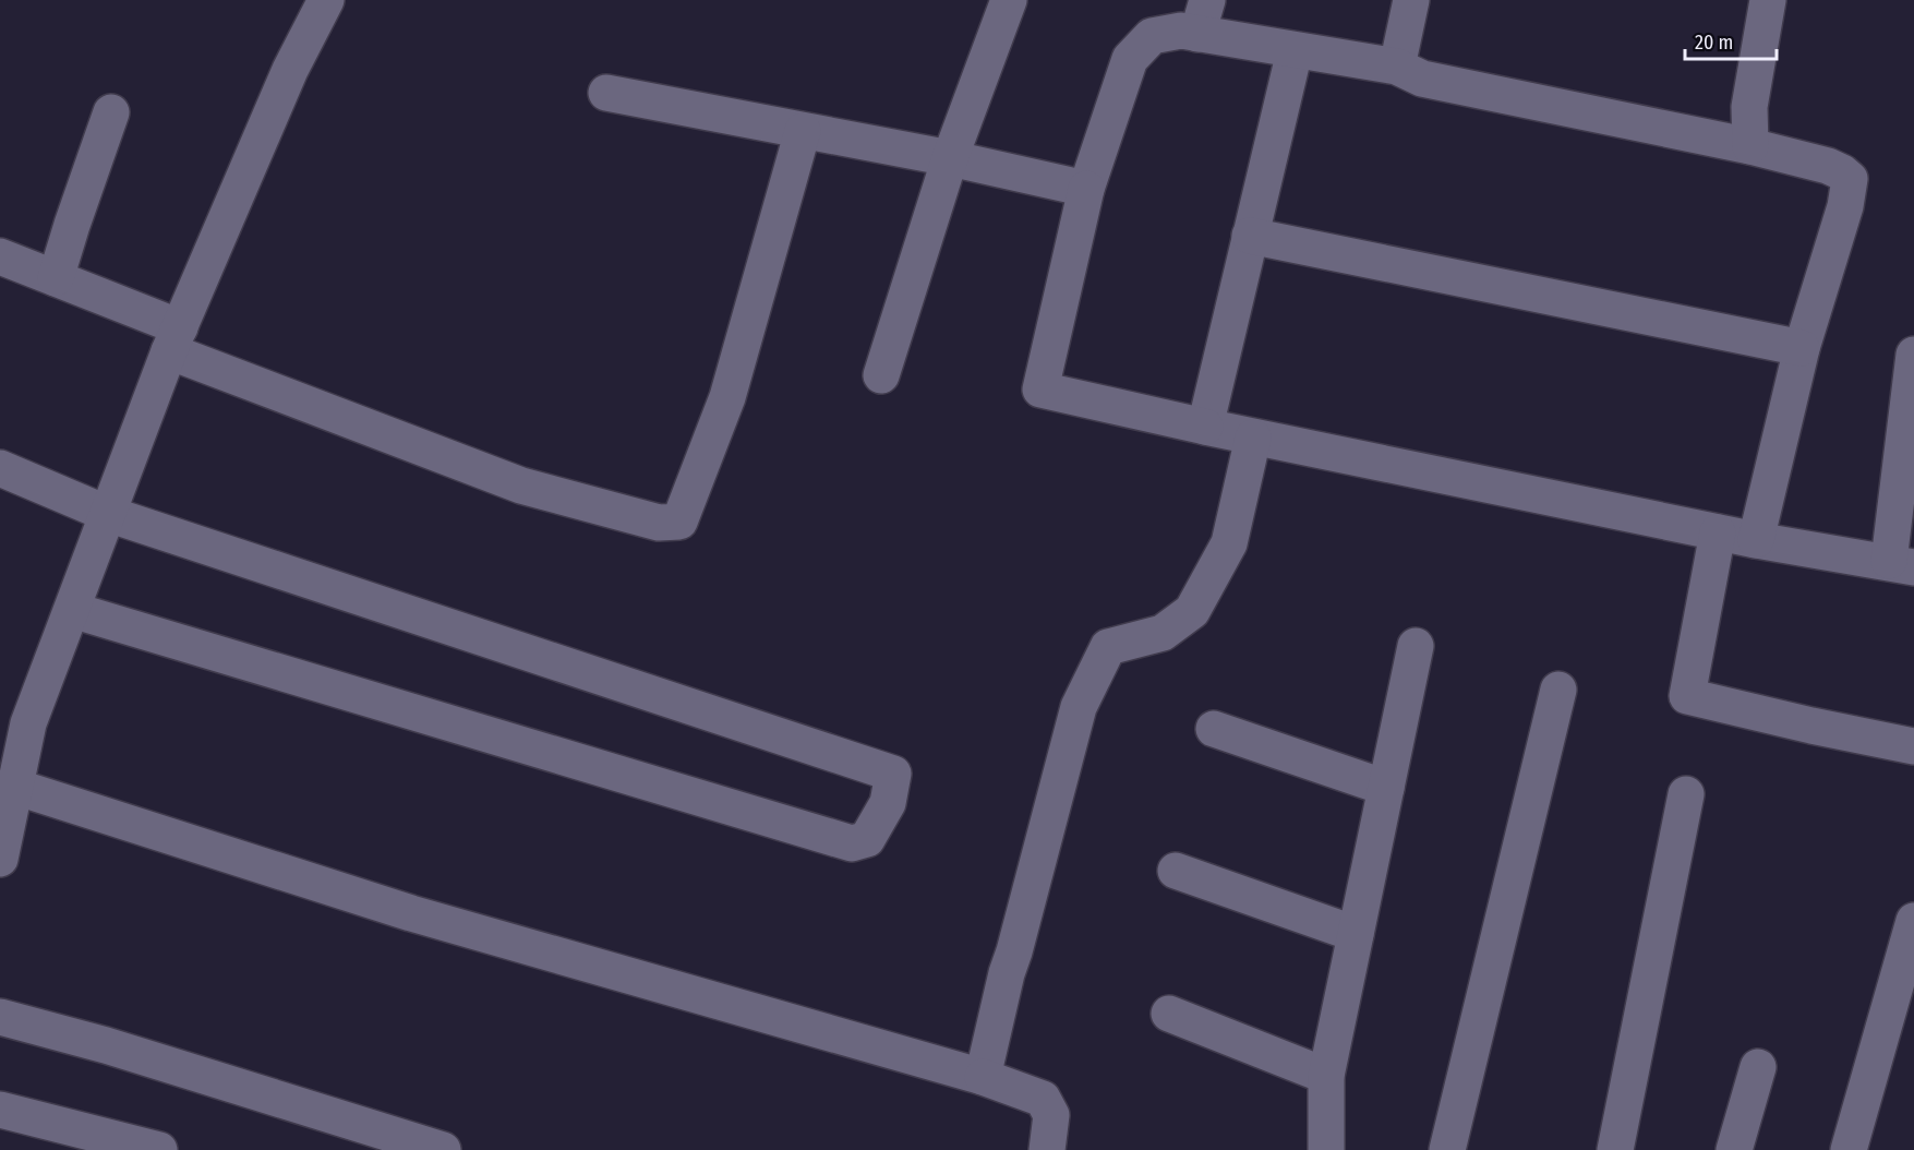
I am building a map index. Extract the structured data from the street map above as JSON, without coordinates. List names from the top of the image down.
{
  "scale_bar": "20 m"
}
